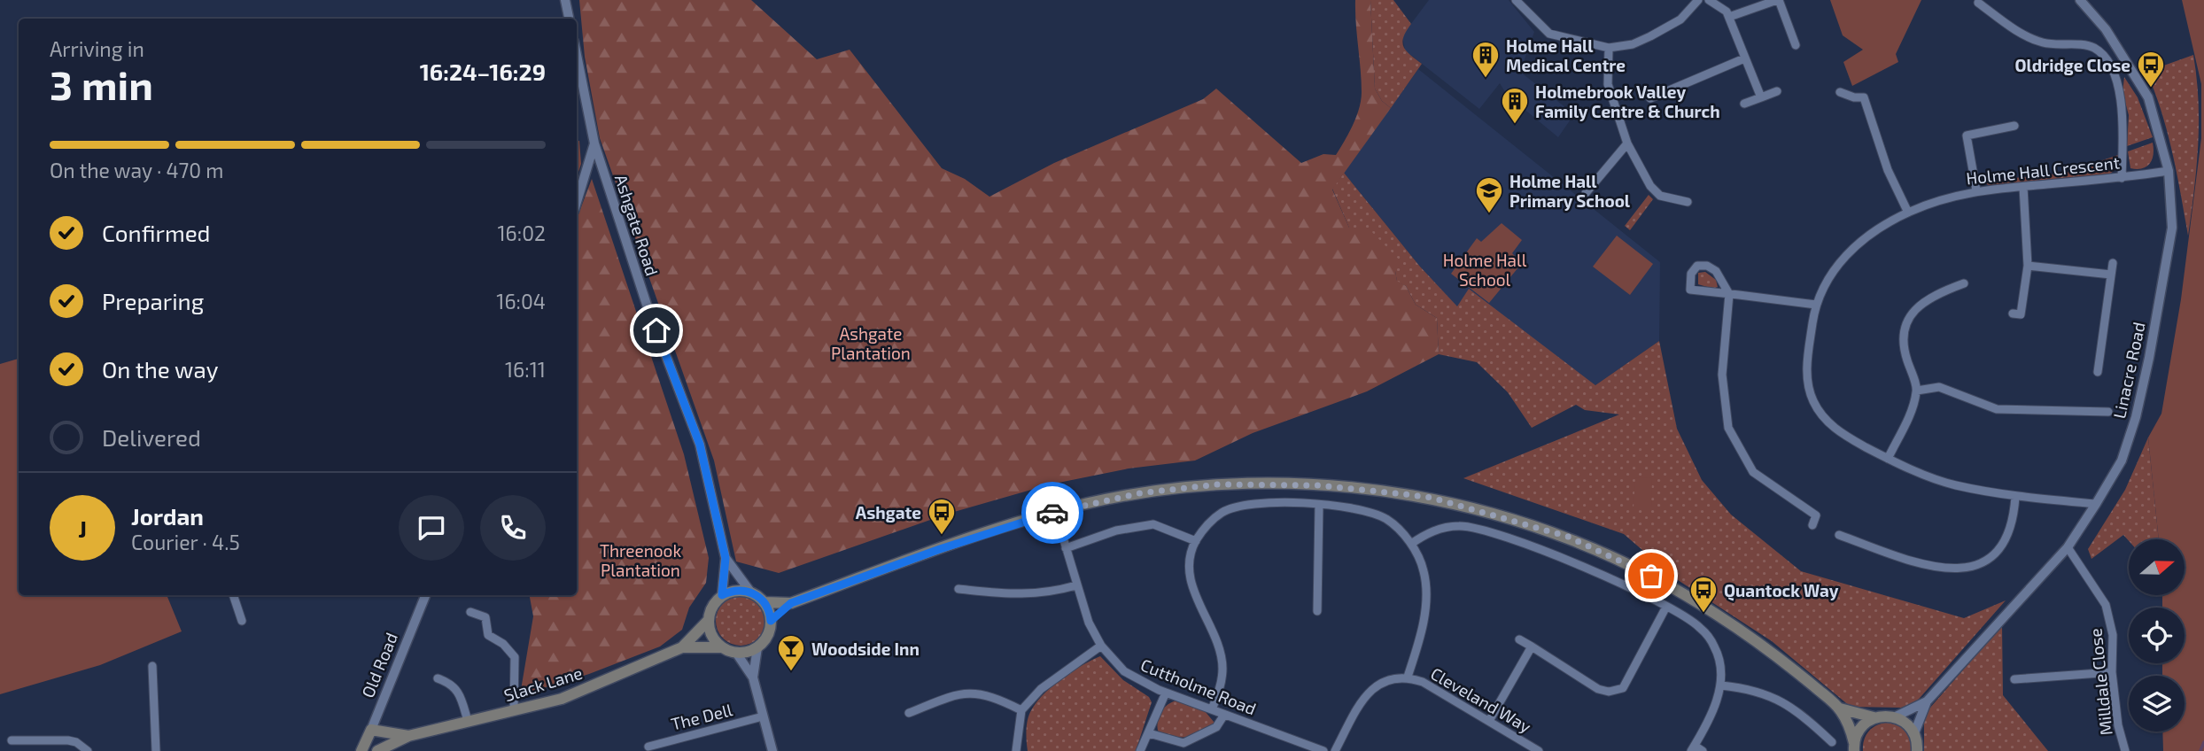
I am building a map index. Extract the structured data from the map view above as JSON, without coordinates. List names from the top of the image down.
{
  "streets": {
    "main road": ["Old Road", "Slack Lane"],
    "street": [
      "Holme Hall Crescent",
      "Ashgate Road",
      "Linacre Road",
      "Milldale Close",
      "Cuttholme Road",
      "Cleveland Way",
      "The Dell"
    ]
  },
  "crossings": [
    ["Holme Hall Crescent", "Linacre Road"],
    ["Ashgate Road", "Slack Lane"],
    ["Linacre Road", "Milldale Close"],
    ["Old Road", "Slack Lane"]
  ],
  "parks": ["Holme Hall School", "Ashgate Plantation", "Threenook Plantation"],
  "places": {
    "building": ["Holme Hall Medical Centre", "Holmebrook Valley Family Centre & Church"],
    "bus stop": ["Oldridge Close", "Ashgate", "Quantock Way"],
    "school or university": ["Holme Hall Primary School"],
    "bar": ["Woodside Inn"]
  },
  "north": "right",
  "page": {
    "heading": ["3 min", "Arriving in", "16:24–16:29"],
    "panel": ["Jordan", "Courier · 4.5"],
    "bar": "On the way · 470 m",
    "list": [
      ["Confirmed", "16:02"],
      ["Preparing", "16:04"],
      ["On the way", "16:11"],
      "Delivered"
    ],
    "round": "J"
  }
}
